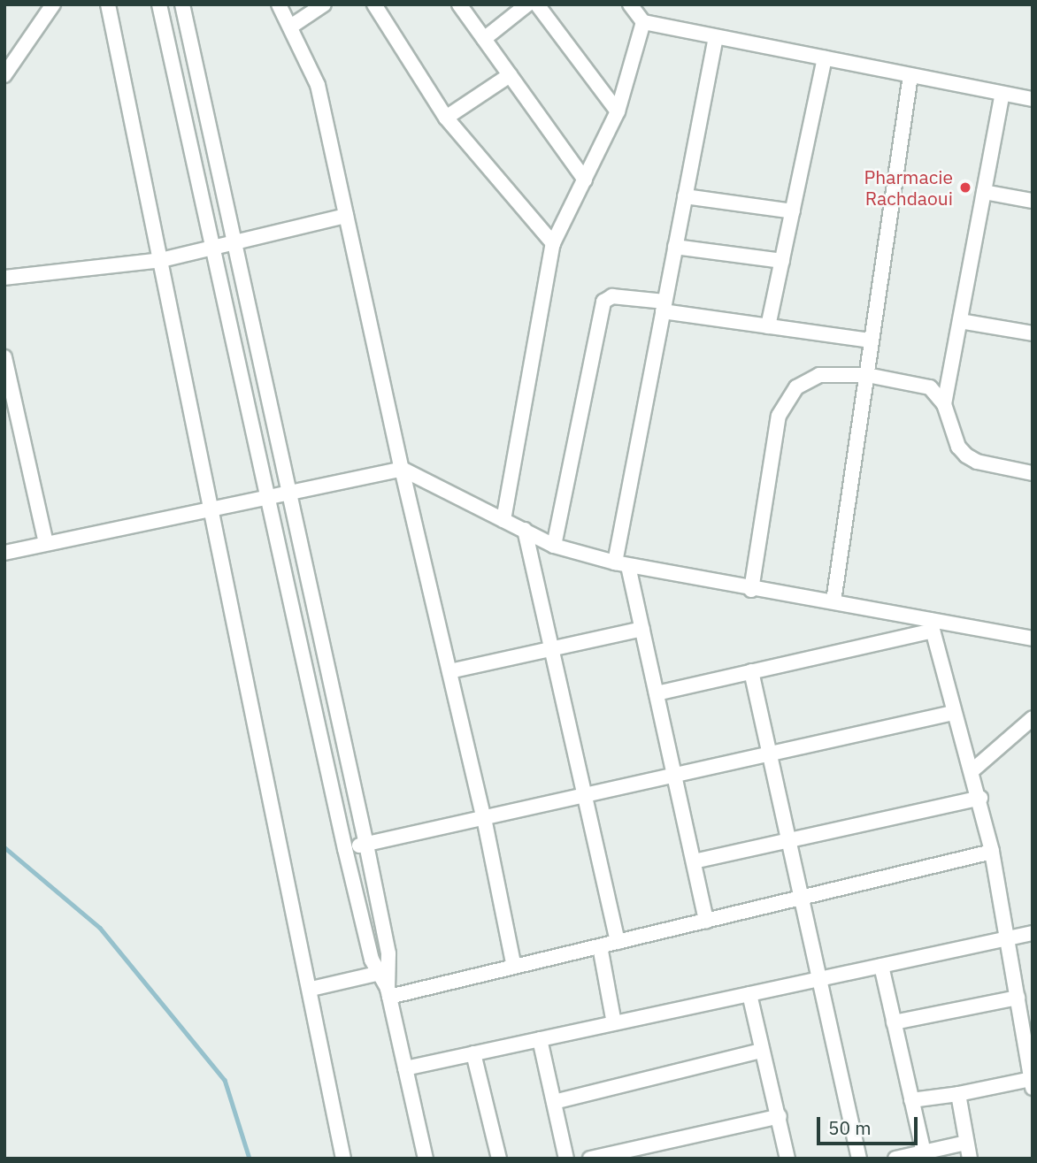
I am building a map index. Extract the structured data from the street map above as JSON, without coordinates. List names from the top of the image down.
{
  "places": ["Pharmacie Rachdaoui"],
  "scale_bar": "50 m"
}
